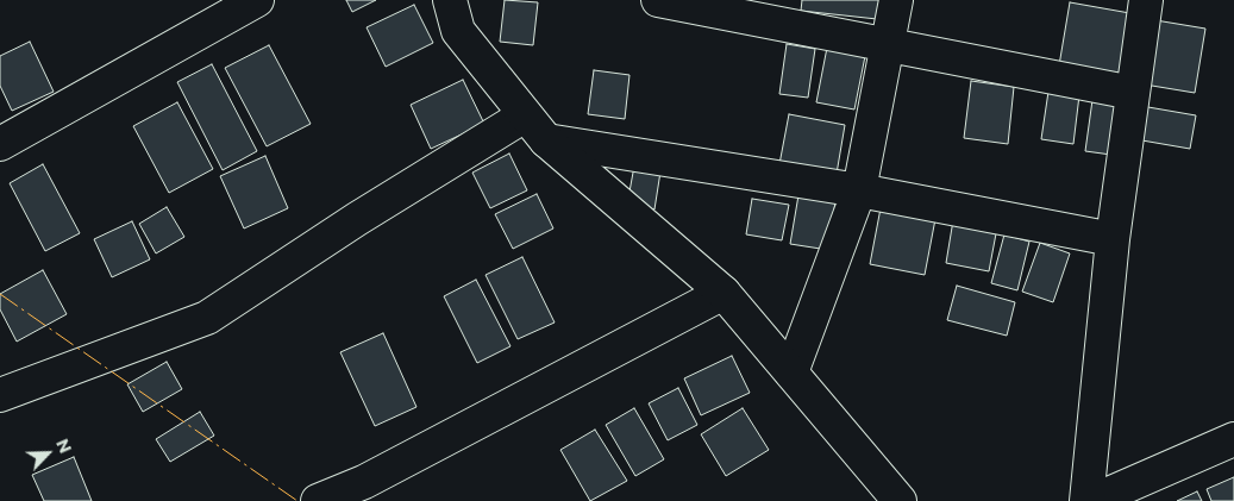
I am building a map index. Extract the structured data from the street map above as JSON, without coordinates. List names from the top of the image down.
{
  "north": "top right"
}
